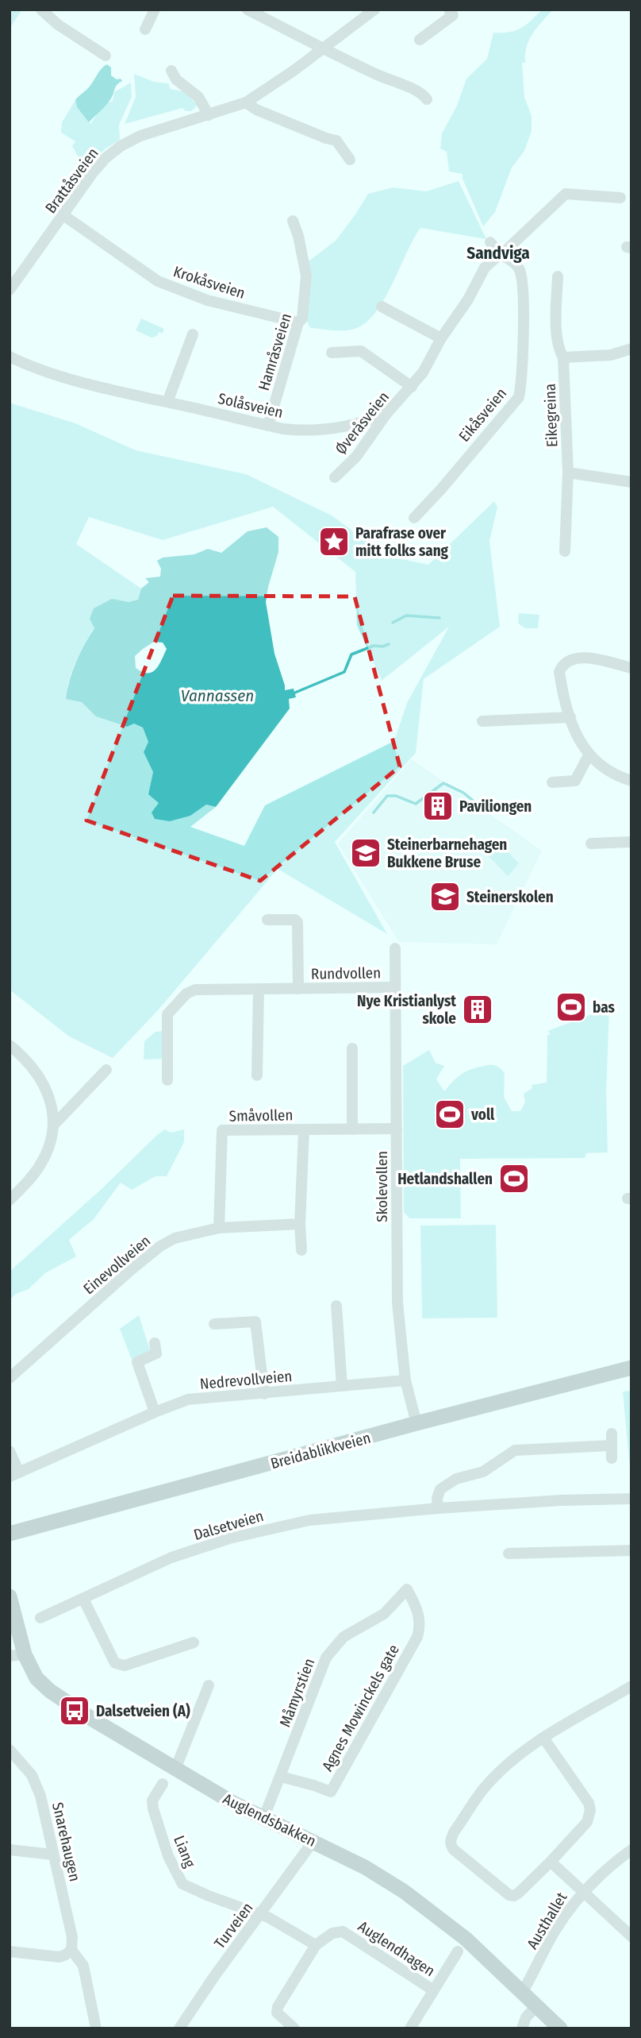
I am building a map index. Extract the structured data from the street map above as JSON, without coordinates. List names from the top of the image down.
{
  "streets": {
    "street": [
      "Brattåsveien",
      "Krokåsveien",
      "Hamråsveien",
      "Solåsveien",
      "Eikåsveien",
      "Eikegreina",
      "Øveråsveien",
      "Rundvollen",
      "Småvollen",
      "Skolevollen",
      "Einevollveien",
      "Nedrevollveien",
      "Breidablikkveien",
      "Dalsetveien",
      "Måmyrstien",
      "Agnes Mowinckels gate",
      "Auglendsbakken",
      "Snarehaugen",
      "Liang",
      "Austhallet",
      "Turveien",
      "Auglendhagen"
    ]
  },
  "crossings": [
    ["Brattåsveien", "Krokåsveien"],
    ["Krokåsveien", "Hamråsveien"],
    ["Hamråsveien", "Solåsveien"],
    ["Solåsveien", "Øveråsveien"],
    ["Eikåsveien", "Øveråsveien"],
    ["Rundvollen", "Skolevollen"],
    ["Småvollen", "Skolevollen"],
    ["Småvollen", "Einevollveien"],
    ["Skolevollen", "Nedrevollveien"],
    ["Skolevollen", "Breidablikkveien"],
    ["Måmyrstien", "Agnes Mowinckels gate"],
    ["Måmyrstien", "Auglendsbakken"],
    ["Auglendsbakken", "Austhallet"],
    ["Auglendsbakken", "Turveien"],
    ["Liang", "Turveien"]
  ],
  "districts": ["Sandviga"],
  "water": ["Vannassen"],
  "places": {
    "place": ["Parafrase over mitt folks sang"],
    "building": ["Paviliongen", "Nye Kristianlyst skole"],
    "school or university": ["Steinerbarnehagen Bukkene Bruse", "Steinerskolen"],
    "sports": ["bas", "voll", "Hetlandshallen"],
    "bus stop": ["Dalsetveien (A)"]
  }
}
